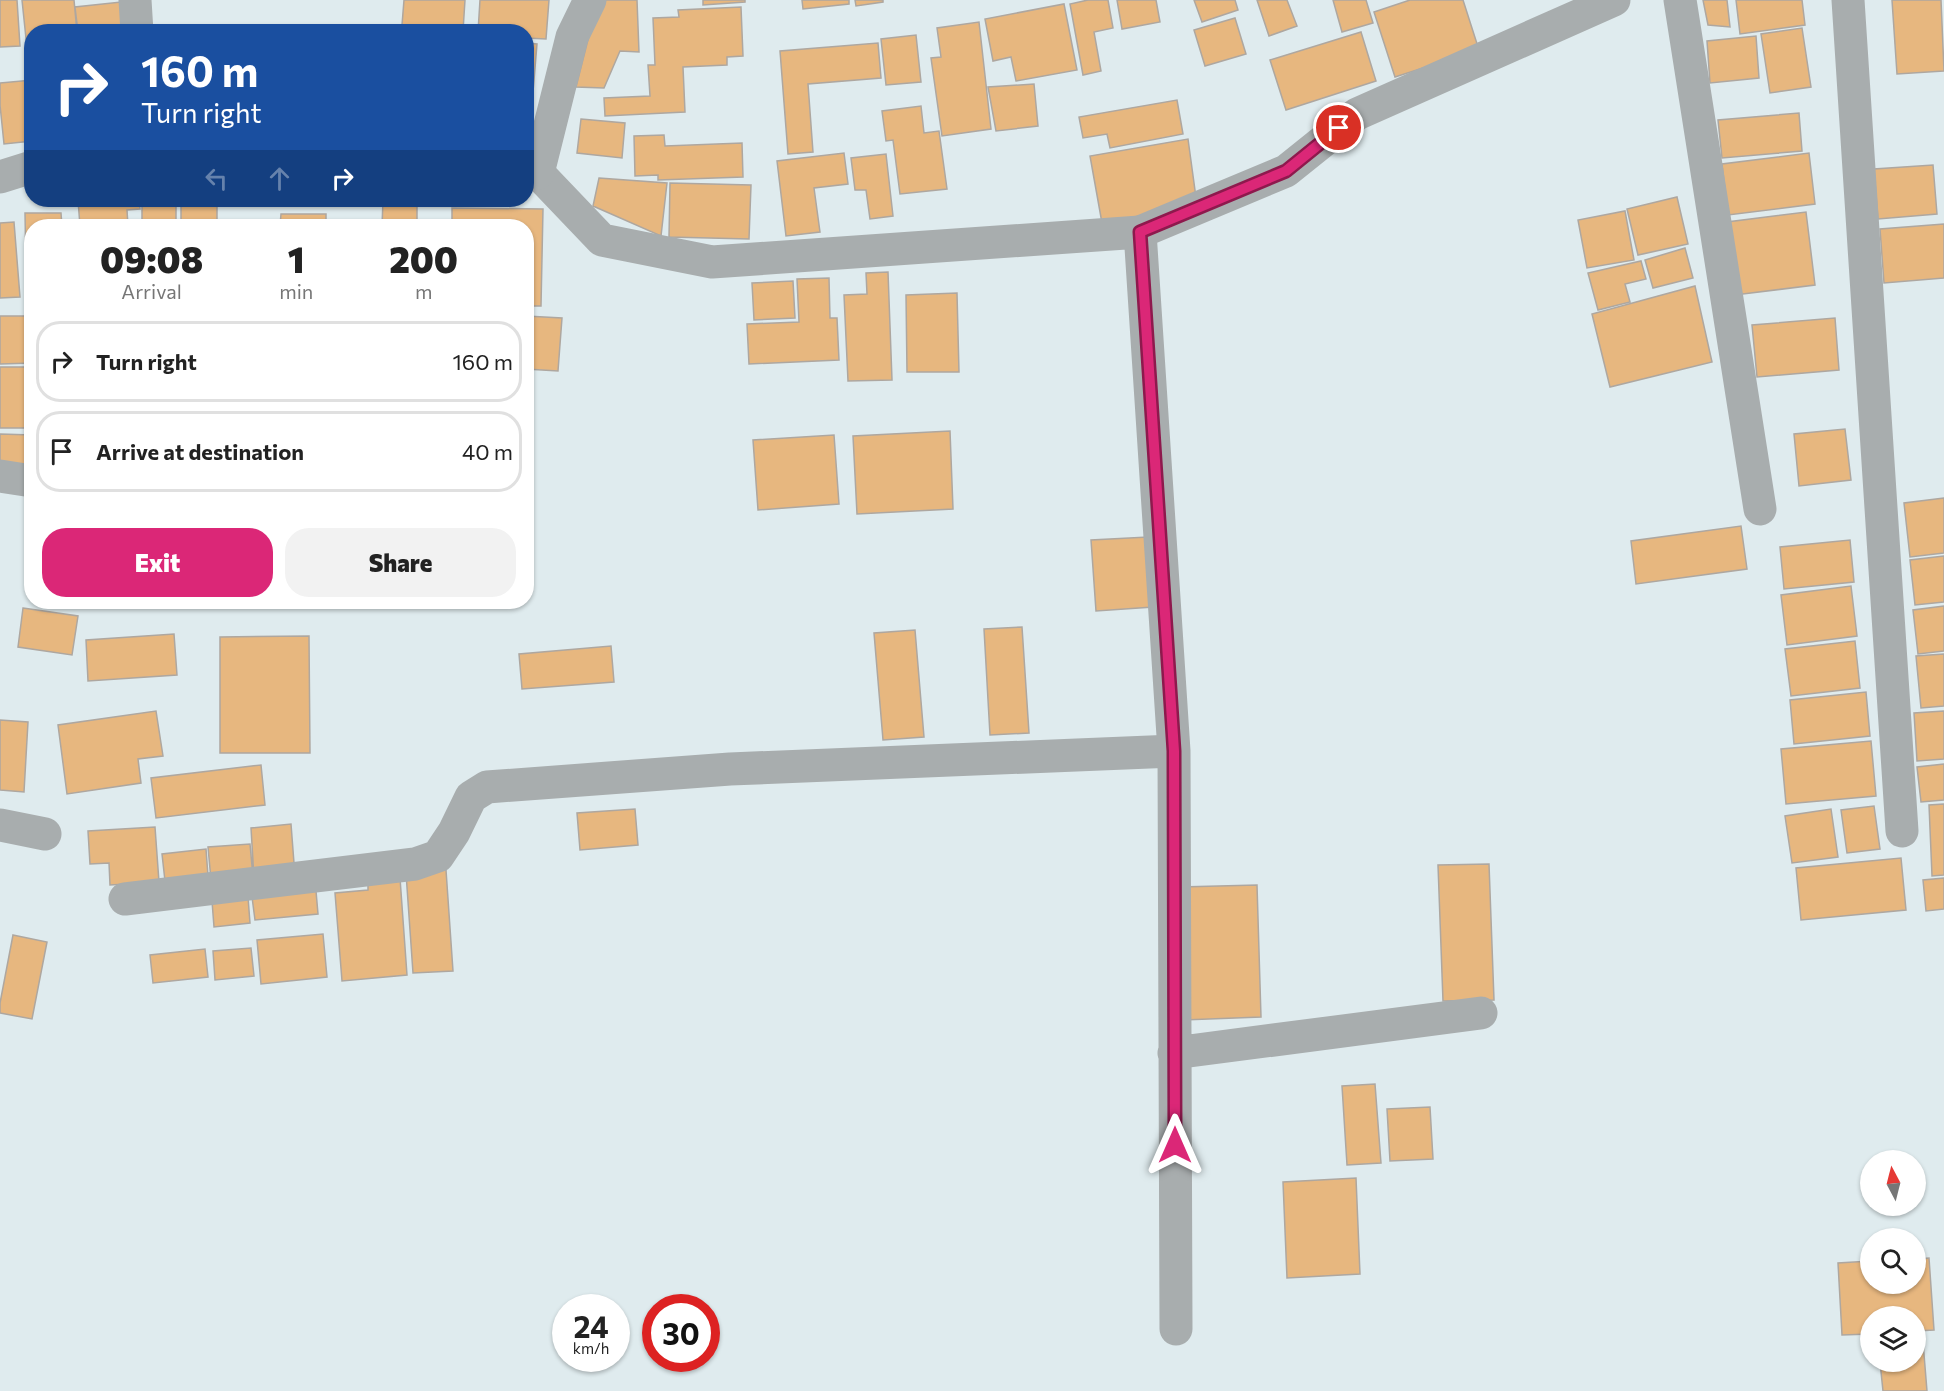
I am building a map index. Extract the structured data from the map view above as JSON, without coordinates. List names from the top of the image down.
{
  "north": "top",
  "page": {
    "turn": ["160 m", "Turn right"],
    "eta": [
      "09:08",
      "Arrival",
      "1",
      "min",
      "200",
      "m"
    ],
    "list": [
      {
        "name": "Turn right",
        "value": "160 m"
      },
      {
        "name": "Arrive at destination",
        "value": "40 m"
      }
    ],
    "buttons": ["Exit", "Share"],
    "speed": "24 km/h",
    "limit": "30"
  }
}
